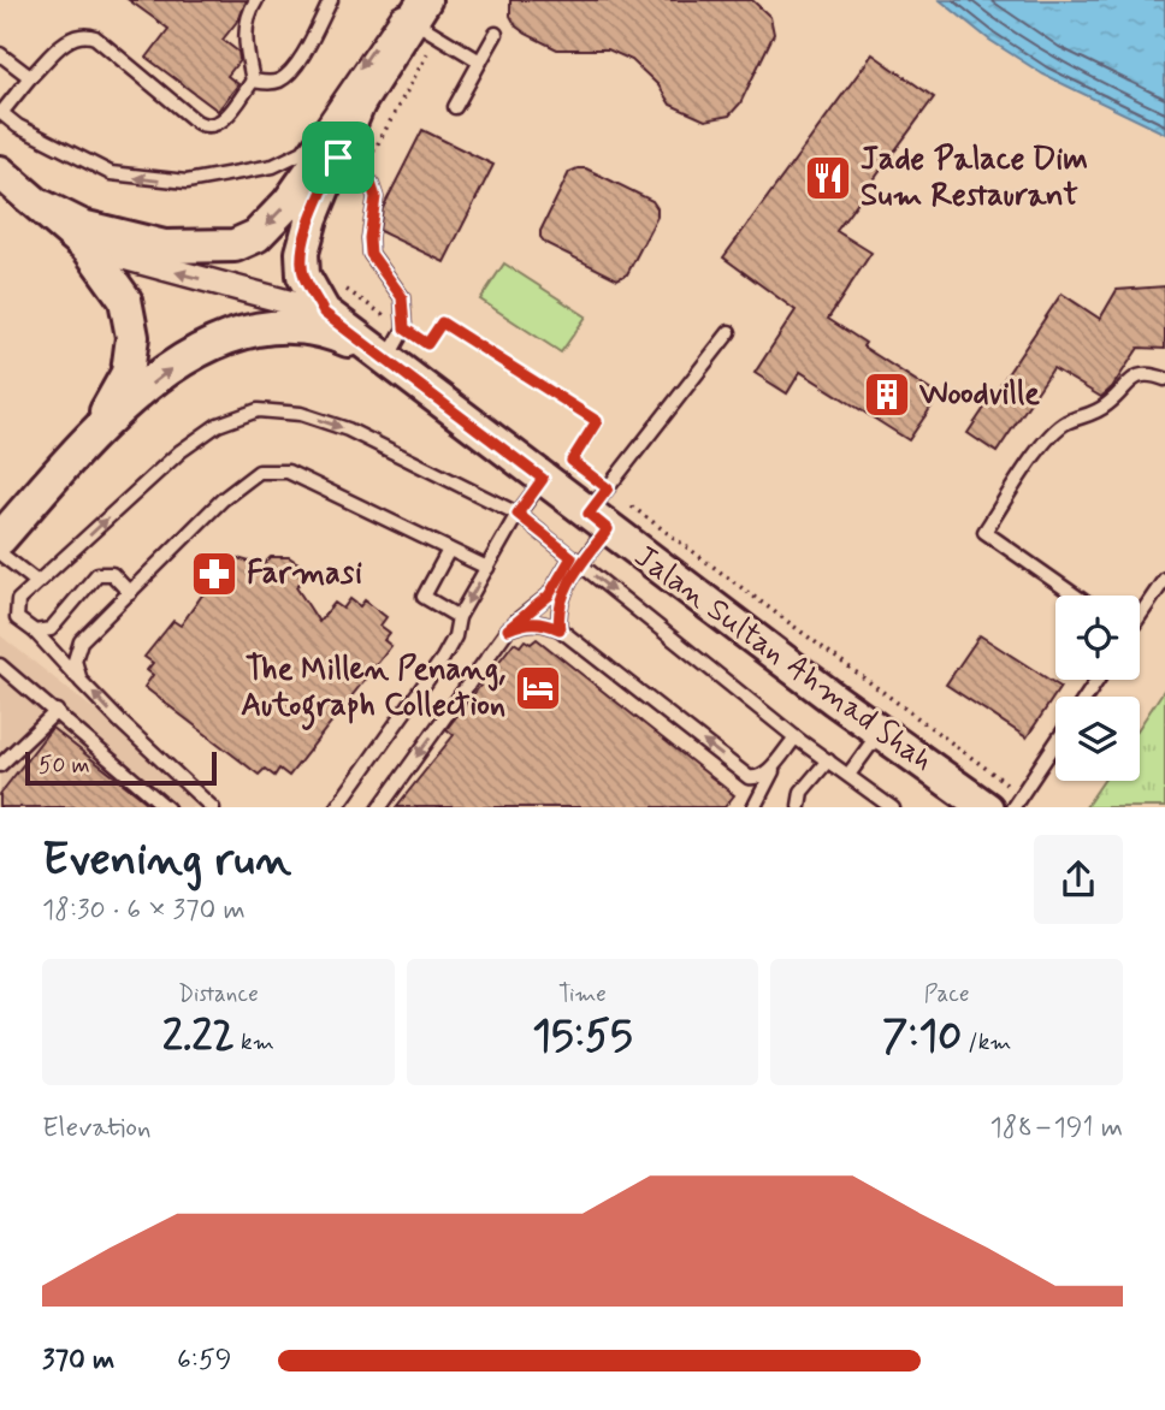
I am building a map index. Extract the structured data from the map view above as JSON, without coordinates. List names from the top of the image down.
{
  "streets": {
    "main road": ["Jalan Sultan Ahmad Shah"]
  },
  "places": {
    "restaurant": ["Jade Palace Dim Sum Restaurant"],
    "building": ["Woodville"],
    "pharmacy": ["Farmasi"],
    "hotel": ["The Millen Penang, Autograph Collection"]
  },
  "scale_bar": "50 m",
  "page": {
    "scale": "50 m",
    "heading": ["Evening run", "18:30 · 6 × 370 m"],
    "stats": [
      ["Distance", "2.22 km"],
      ["Time", "15:55"],
      ["Pace", "7:10 /km"]
    ],
    "chart": ["Elevation", "188–191 m"],
    "list": [
      {
        "name": "370 m",
        "note": "6:59"
      }
    ]
  }
}
